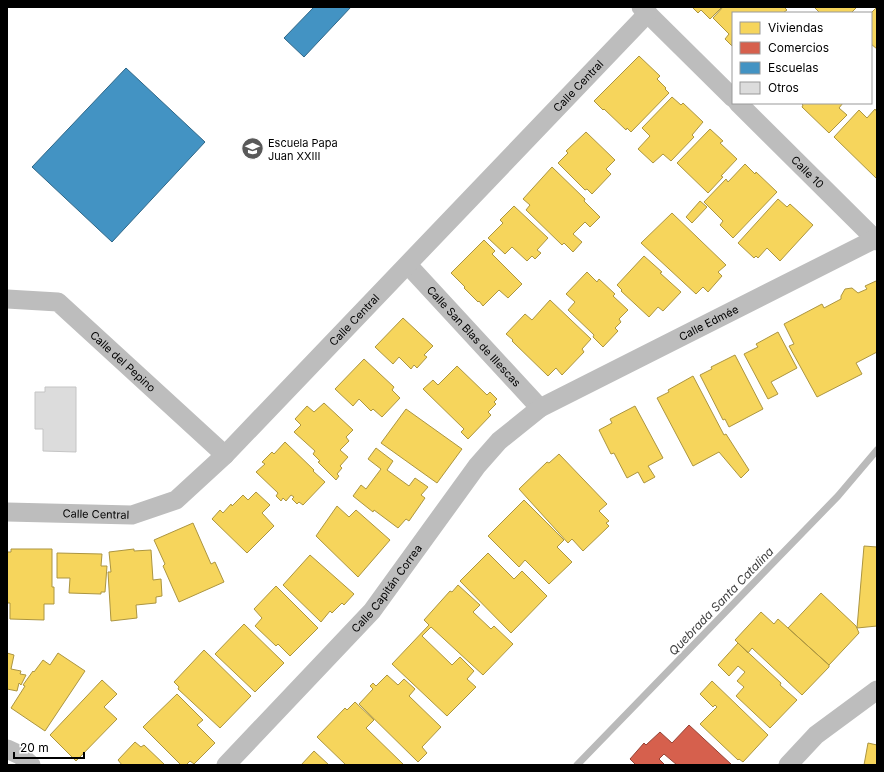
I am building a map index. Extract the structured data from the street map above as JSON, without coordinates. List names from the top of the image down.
{
  "streets": {
    "street": [
      "Calle Central",
      "Calle 10",
      "Calle Edmée",
      "Calle San Blas de Illescas",
      "Calle del Pepino",
      "Calle Capitán Correa"
    ]
  },
  "crossings": [
    ["Calle Central", "Calle San Blas de Illescas"],
    ["Calle Central", "Calle del Pepino"],
    ["Calle 10", "Calle Edmée"],
    ["Calle Edmée", "Calle San Blas de Illescas"],
    ["Calle Edmée", "Calle Capitán Correa"],
    ["Calle San Blas de Illescas", "Calle Capitán Correa"]
  ],
  "water": ["Quebrada Santa Catalina"],
  "places": {
    "school or university": ["Escuela Papa Juan XXIII"]
  },
  "legend": [
    "Viviendas",
    "Comercios",
    "Escuelas",
    "Otros"
  ],
  "scale_bar": "20 m"
}
